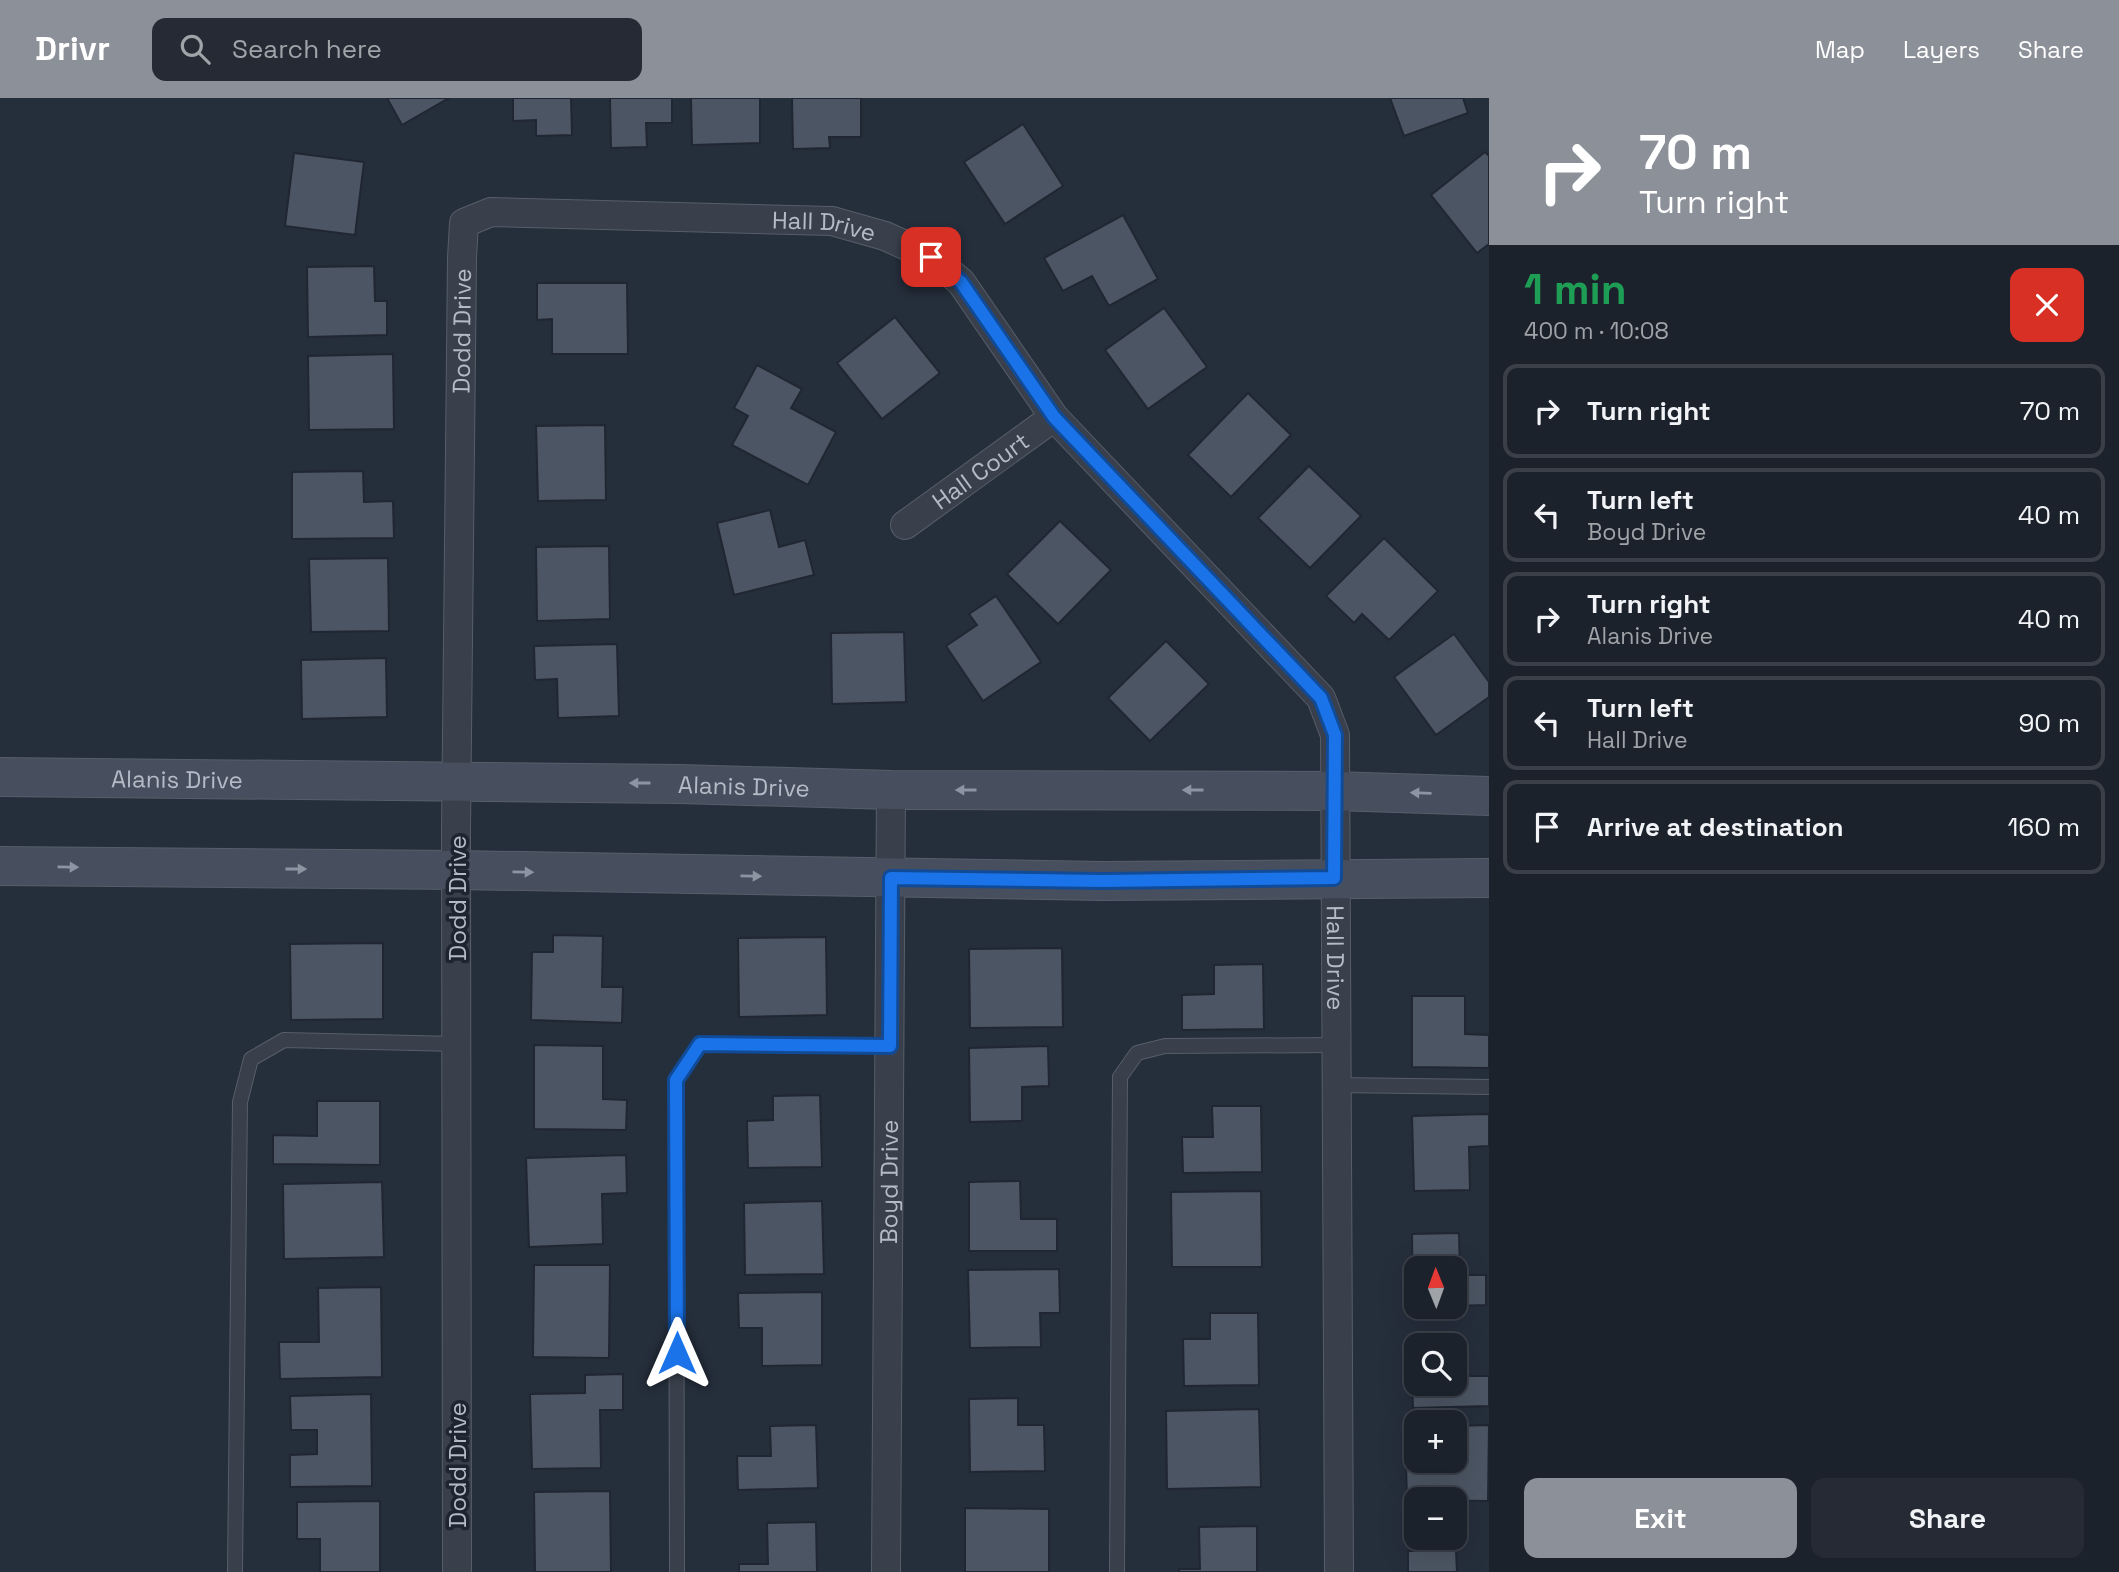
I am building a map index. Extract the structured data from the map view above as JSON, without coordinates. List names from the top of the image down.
{
  "streets": {
    "main road": ["Alanis Drive"],
    "street": [
      "Hall Drive",
      "Dodd Drive",
      "Hall Court",
      "Boyd Drive"
    ]
  },
  "crossings": [
    ["Hall Drive", "Dodd Drive"],
    ["Hall Drive", "Hall Court"],
    ["Hall Drive", "Alanis Drive"],
    ["Dodd Drive", "Alanis Drive"],
    ["Alanis Drive", "Boyd Drive"]
  ],
  "north": "top",
  "page": {
    "header": "Drivr",
    "search": "Search here",
    "nav": ["Map", "Layers", "Share"],
    "turn": ["70 m", "Turn right"],
    "heading": ["1 min", "400 m · 10:08"],
    "list": [
      {
        "name": "Turn right",
        "value": "70 m"
      },
      {
        "name": "Turn left",
        "note": "Boyd Drive",
        "value": "40 m"
      },
      {
        "name": "Turn right",
        "note": "Alanis Drive",
        "value": "40 m"
      },
      {
        "name": "Turn left",
        "note": "Hall Drive",
        "value": "90 m"
      },
      {
        "name": "Arrive at destination",
        "value": "160 m"
      }
    ],
    "map_buttons": ["+", "−"],
    "buttons": ["Exit", "Share"]
  }
}
